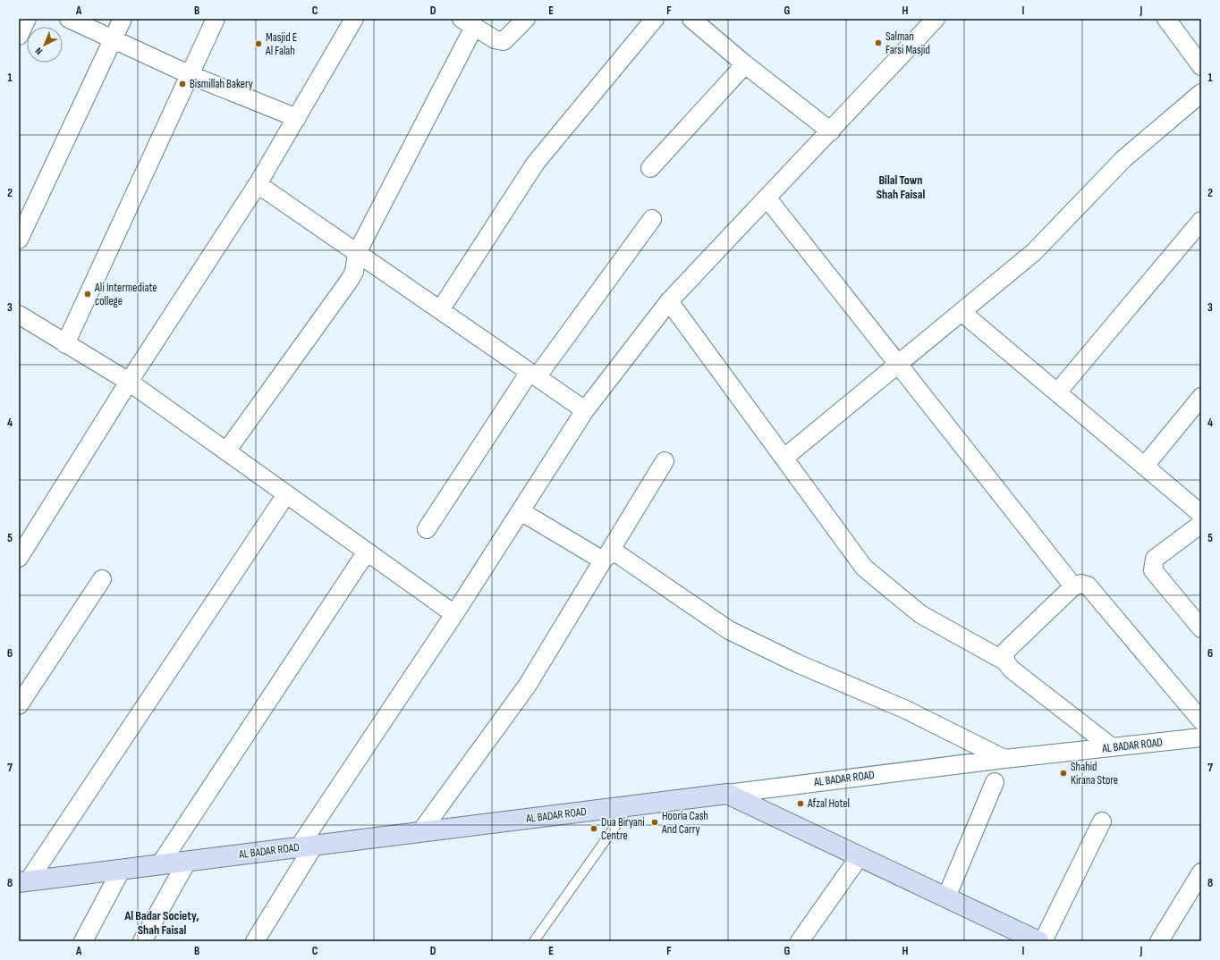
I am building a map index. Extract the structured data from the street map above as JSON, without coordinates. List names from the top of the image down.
{
  "streets": {
    "street": ["AL BADAR ROAD"]
  },
  "districts": ["Bilal Town Shah Faisal", "Al Badar Society, Shah Faisal"],
  "places": [
    "Salman Farsi Masjid",
    "Masjid E Al Falah",
    "Bismillah Bakery",
    "Ali Intermediate college",
    "Shahid Kirana Store",
    "Afzal Hotel",
    "Hooria Cash And Carry",
    "Dua Biryani Centre"
  ],
  "north": "bottom left",
  "grid": {
    "columns": [
      "A",
      "B",
      "C",
      "D",
      "E",
      "F",
      "G",
      "H",
      "I",
      "J"
    ],
    "rows": [
      "1",
      "2",
      "3",
      "4",
      "5",
      "6",
      "7",
      "8"
    ]
  }
}
